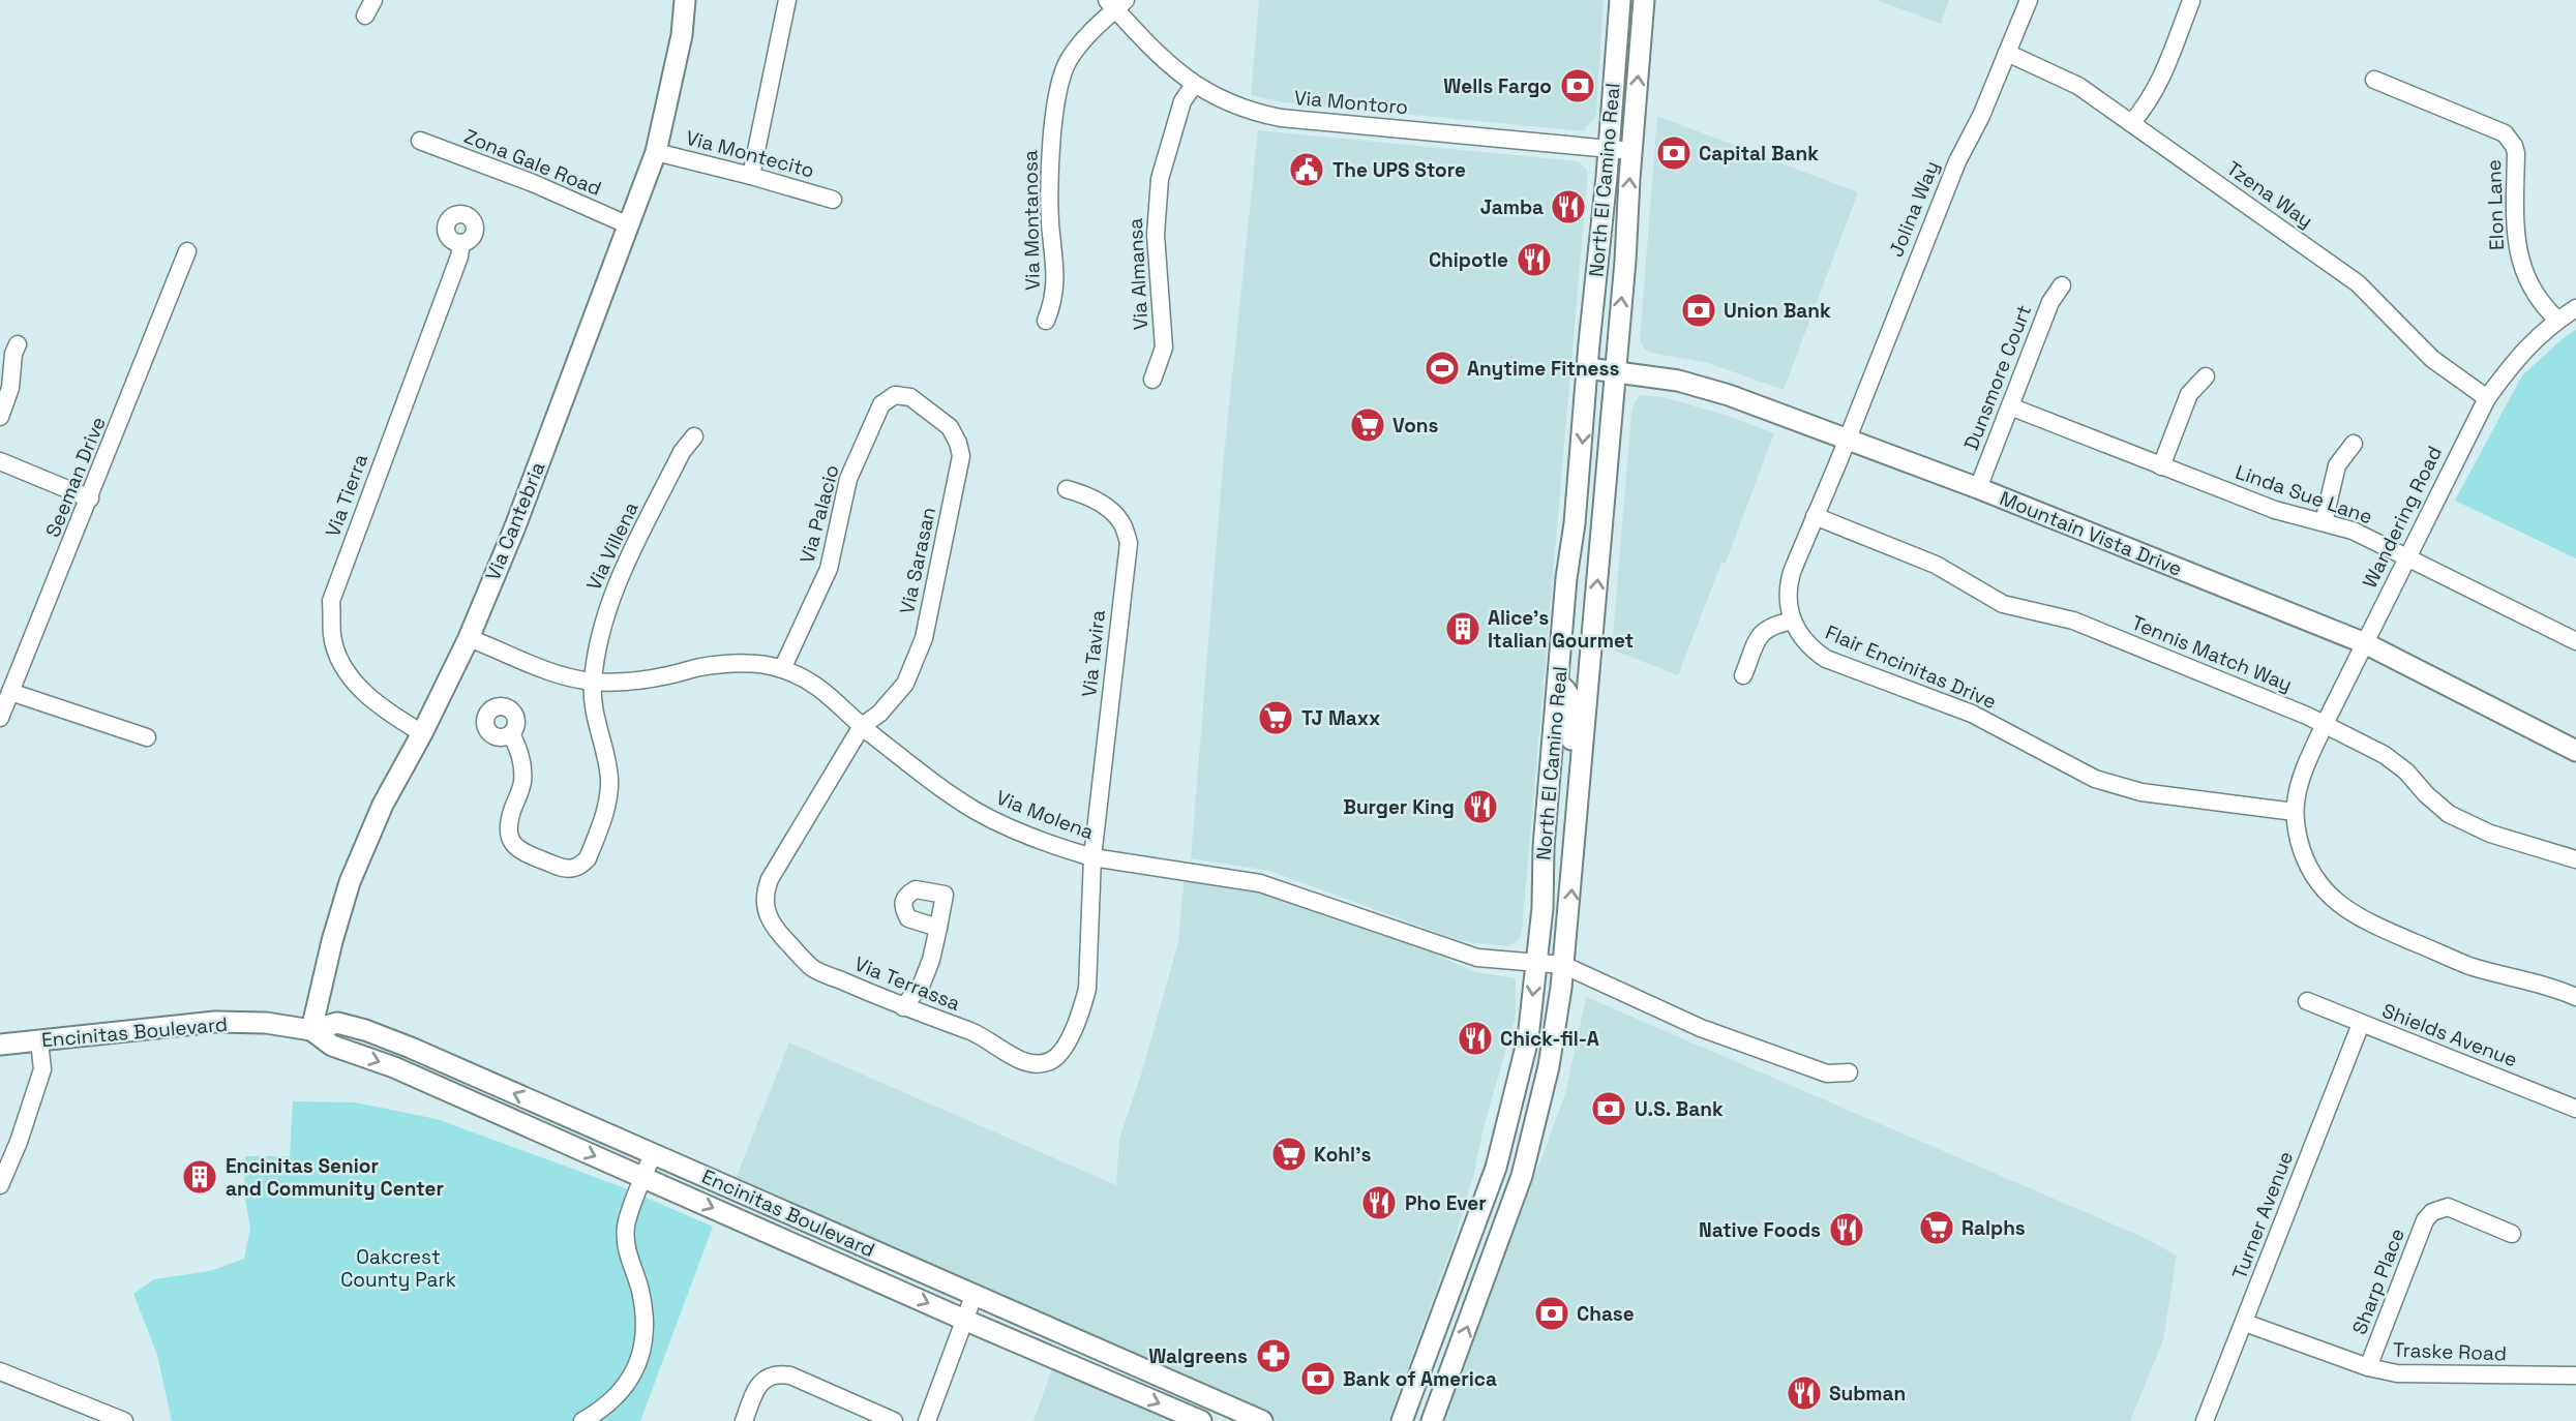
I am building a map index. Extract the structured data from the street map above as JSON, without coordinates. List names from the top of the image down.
{
  "streets": {
    "main road": [
      "North El Camino Real",
      "Via Cantebria",
      "Mountain Vista Drive",
      "Encinitas Boulevard"
    ],
    "street": [
      "Via Montoro",
      "Via Montecito",
      "Zona Gale Road",
      "Tzena Way",
      "Elon Lane",
      "Jolina Way",
      "Via Montanosa",
      "Via Almansa",
      "Dunsmore Court",
      "Seeman Drive",
      "Linda Sue Lane",
      "Via Tierra",
      "Via Palacio",
      "Wandering Road",
      "Via Villena",
      "Via Sarasan",
      "Via Tavira",
      "Tennis Match Way",
      "Flair Encinitas Drive",
      "Via Molena",
      "Via Terrassa",
      "Shields Avenue",
      "Turner Avenue",
      "Sharp Place",
      "Traske Road"
    ]
  },
  "crossings": [
    ["Via Montoro", "North El Camino Real"],
    ["Via Montoro", "Via Montanosa"],
    ["Via Montoro", "Via Almansa"],
    ["Via Montecito", "Via Cantebria"],
    ["Zona Gale Road", "Via Cantebria"],
    ["North El Camino Real", "Mountain Vista Drive"],
    ["North El Camino Real", "Via Molena"],
    ["Tzena Way", "Jolina Way"],
    ["Tzena Way", "Wandering Road"],
    ["Elon Lane", "Wandering Road"],
    ["Jolina Way", "Mountain Vista Drive"],
    ["Jolina Way", "Flair Encinitas Drive"],
    ["Dunsmore Court", "Linda Sue Lane"],
    ["Dunsmore Court", "Mountain Vista Drive"],
    ["Linda Sue Lane", "Wandering Road"],
    ["Via Tierra", "Via Cantebria"],
    ["Via Palacio", "Via Sarasan"],
    ["Via Palacio", "Via Molena"],
    ["Wandering Road", "Mountain Vista Drive"],
    ["Wandering Road", "Tennis Match Way"],
    ["Wandering Road", "Flair Encinitas Drive"],
    ["Via Cantebria", "Via Molena"],
    ["Via Cantebria", "Encinitas Boulevard"],
    ["Mountain Vista Drive", "Flair Encinitas Drive"],
    ["Via Villena", "Via Molena"],
    ["Via Sarasan", "Via Molena"],
    ["Via Sarasan", "Via Terrassa"],
    ["Via Tavira", "Via Molena"],
    ["Via Tavira", "Via Terrassa"],
    ["Tennis Match Way", "Flair Encinitas Drive"],
    ["Via Molena", "Via Terrassa"],
    ["Shields Avenue", "Turner Avenue"],
    ["Turner Avenue", "Traske Road"],
    ["Sharp Place", "Traske Road"]
  ],
  "parks": ["Oakcrest County Park"],
  "places": {
    "bank": [
      "Wells Fargo",
      "Capital Bank",
      "Union Bank",
      "U.S. Bank",
      "Chase",
      "Bank of America"
    ],
    "public building": ["The UPS Store"],
    "restaurant": [
      "Jamba",
      "Chipotle",
      "Burger King",
      "Chick-fil-A",
      "Pho Ever",
      "Native Foods",
      "Subman"
    ],
    "sports": ["Anytime Fitness"],
    "supermarket": [
      "Vons",
      "TJ Maxx",
      "Kohl's",
      "Ralphs"
    ],
    "building": ["Alice's Italian Gourmet", "Encinitas Senior and Community Center"],
    "pharmacy": ["Walgreens"]
  }
}
